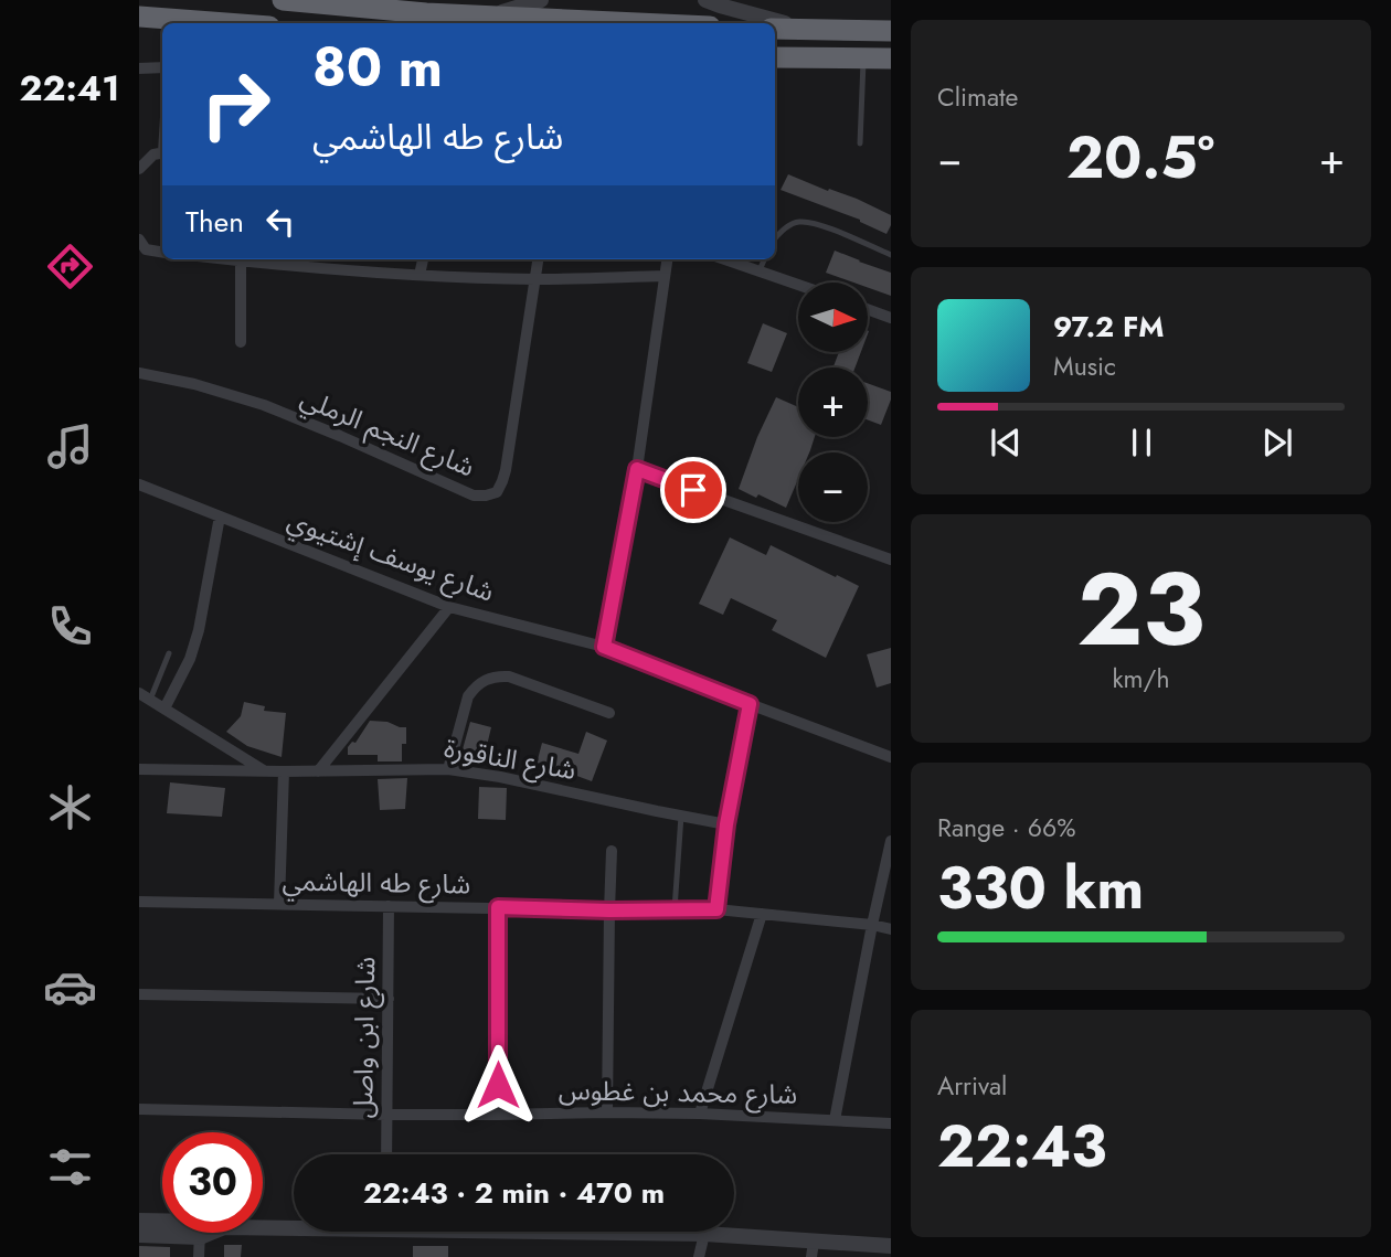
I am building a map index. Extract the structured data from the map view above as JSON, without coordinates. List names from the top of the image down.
{
  "streets": {
    "street": [
      "شارع النجم الرملي",
      "شارع يوسف إشتيوي",
      "شارع الناقورة",
      "شارع طه الهاشمي",
      "شارع ابن واصل",
      "شارع محمد بن غطوس"
    ]
  },
  "crossings": [
    ["شارع طه الهاشمي", "شارع ابن واصل"],
    ["شارع ابن واصل", "شارع محمد بن غطوس"]
  ],
  "north": "right",
  "page": {
    "tabs": "22:41",
    "tile": [
      "Climate",
      ["23", "km/h"],
      ["Range · 66%", "330 km"],
      ["Arrival", "22:43"]
    ],
    "turn": ["80 m", "شارع طه الهاشمي"],
    "heat": ["−", "20.5°", "+"],
    "then": "Then",
    "map_buttons": ["+", "−"],
    "song": ["97.2 FM", "Music"],
    "limit": "30",
    "trip": "22:43 · 2 min · 470 m"
  }
}
